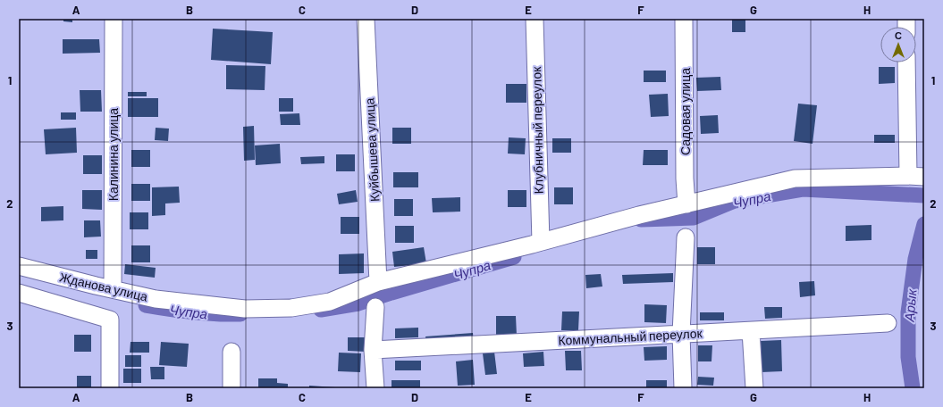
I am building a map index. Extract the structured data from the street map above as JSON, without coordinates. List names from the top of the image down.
{
  "streets": {
    "street": [
      "Садовая улица",
      "Клубничный переулок",
      "Куйбышева улица",
      "Калинина улица",
      "Жданова улица",
      "Коммунальный переулок"
    ]
  },
  "crossings": [
    ["Садовая улица", "Жданова улица"],
    ["Клубничный переулок", "Жданова улица"],
    ["Куйбышева улица", "Жданова улица"],
    ["Калинина улица", "Жданова улица"]
  ],
  "water": ["Чупра", "Арык"],
  "north": "top",
  "grid": {
    "columns": [
      "A",
      "B",
      "C",
      "D",
      "E",
      "F",
      "G",
      "H"
    ],
    "rows": ["1", "2", "3"]
  }
}
